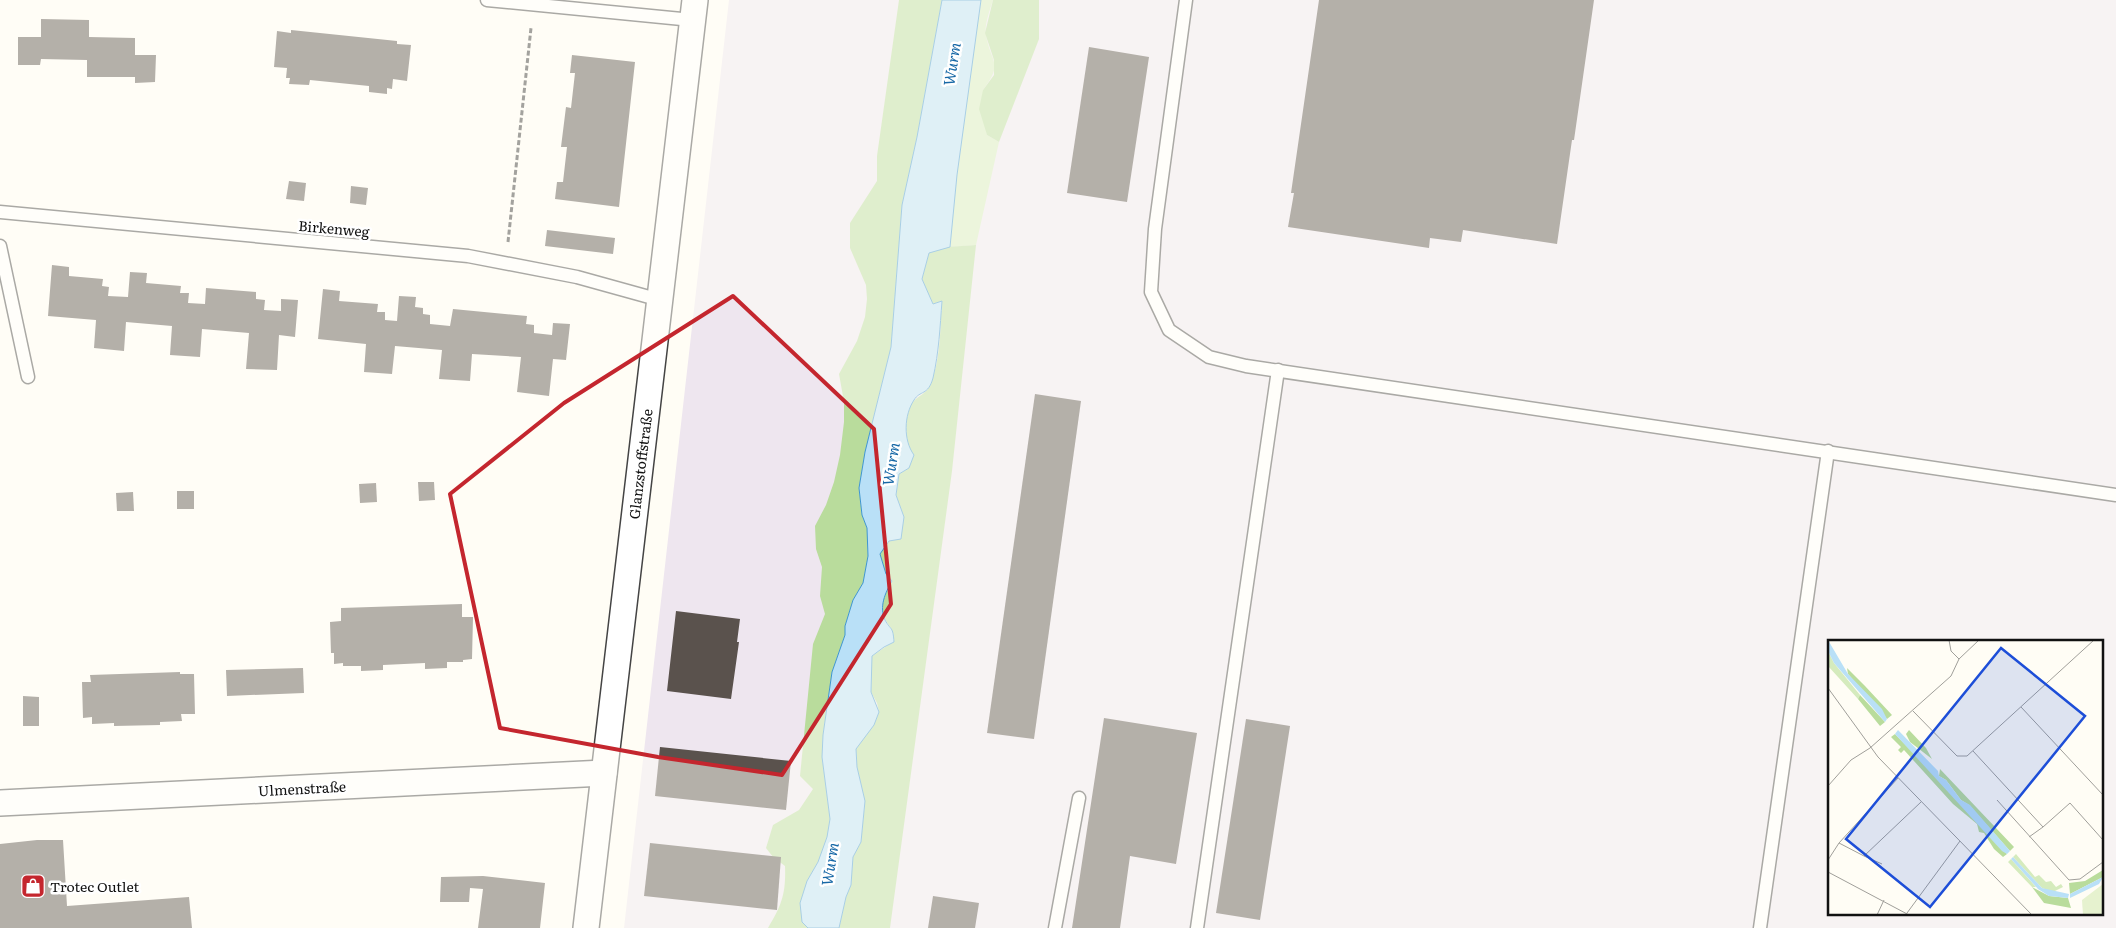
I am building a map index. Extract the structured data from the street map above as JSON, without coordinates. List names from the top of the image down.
{
  "streets": {
    "street": ["Glanzstoffstraße", "Ulmenstraße"],
    "lane": ["Birkenweg"]
  },
  "crossings": [
    ["Birkenweg", "Glanzstoffstraße"],
    ["Glanzstoffstraße", "Ulmenstraße"]
  ],
  "water": ["Wurm"],
  "places": {
    "shop": ["Trotec Outlet"]
  }
}
